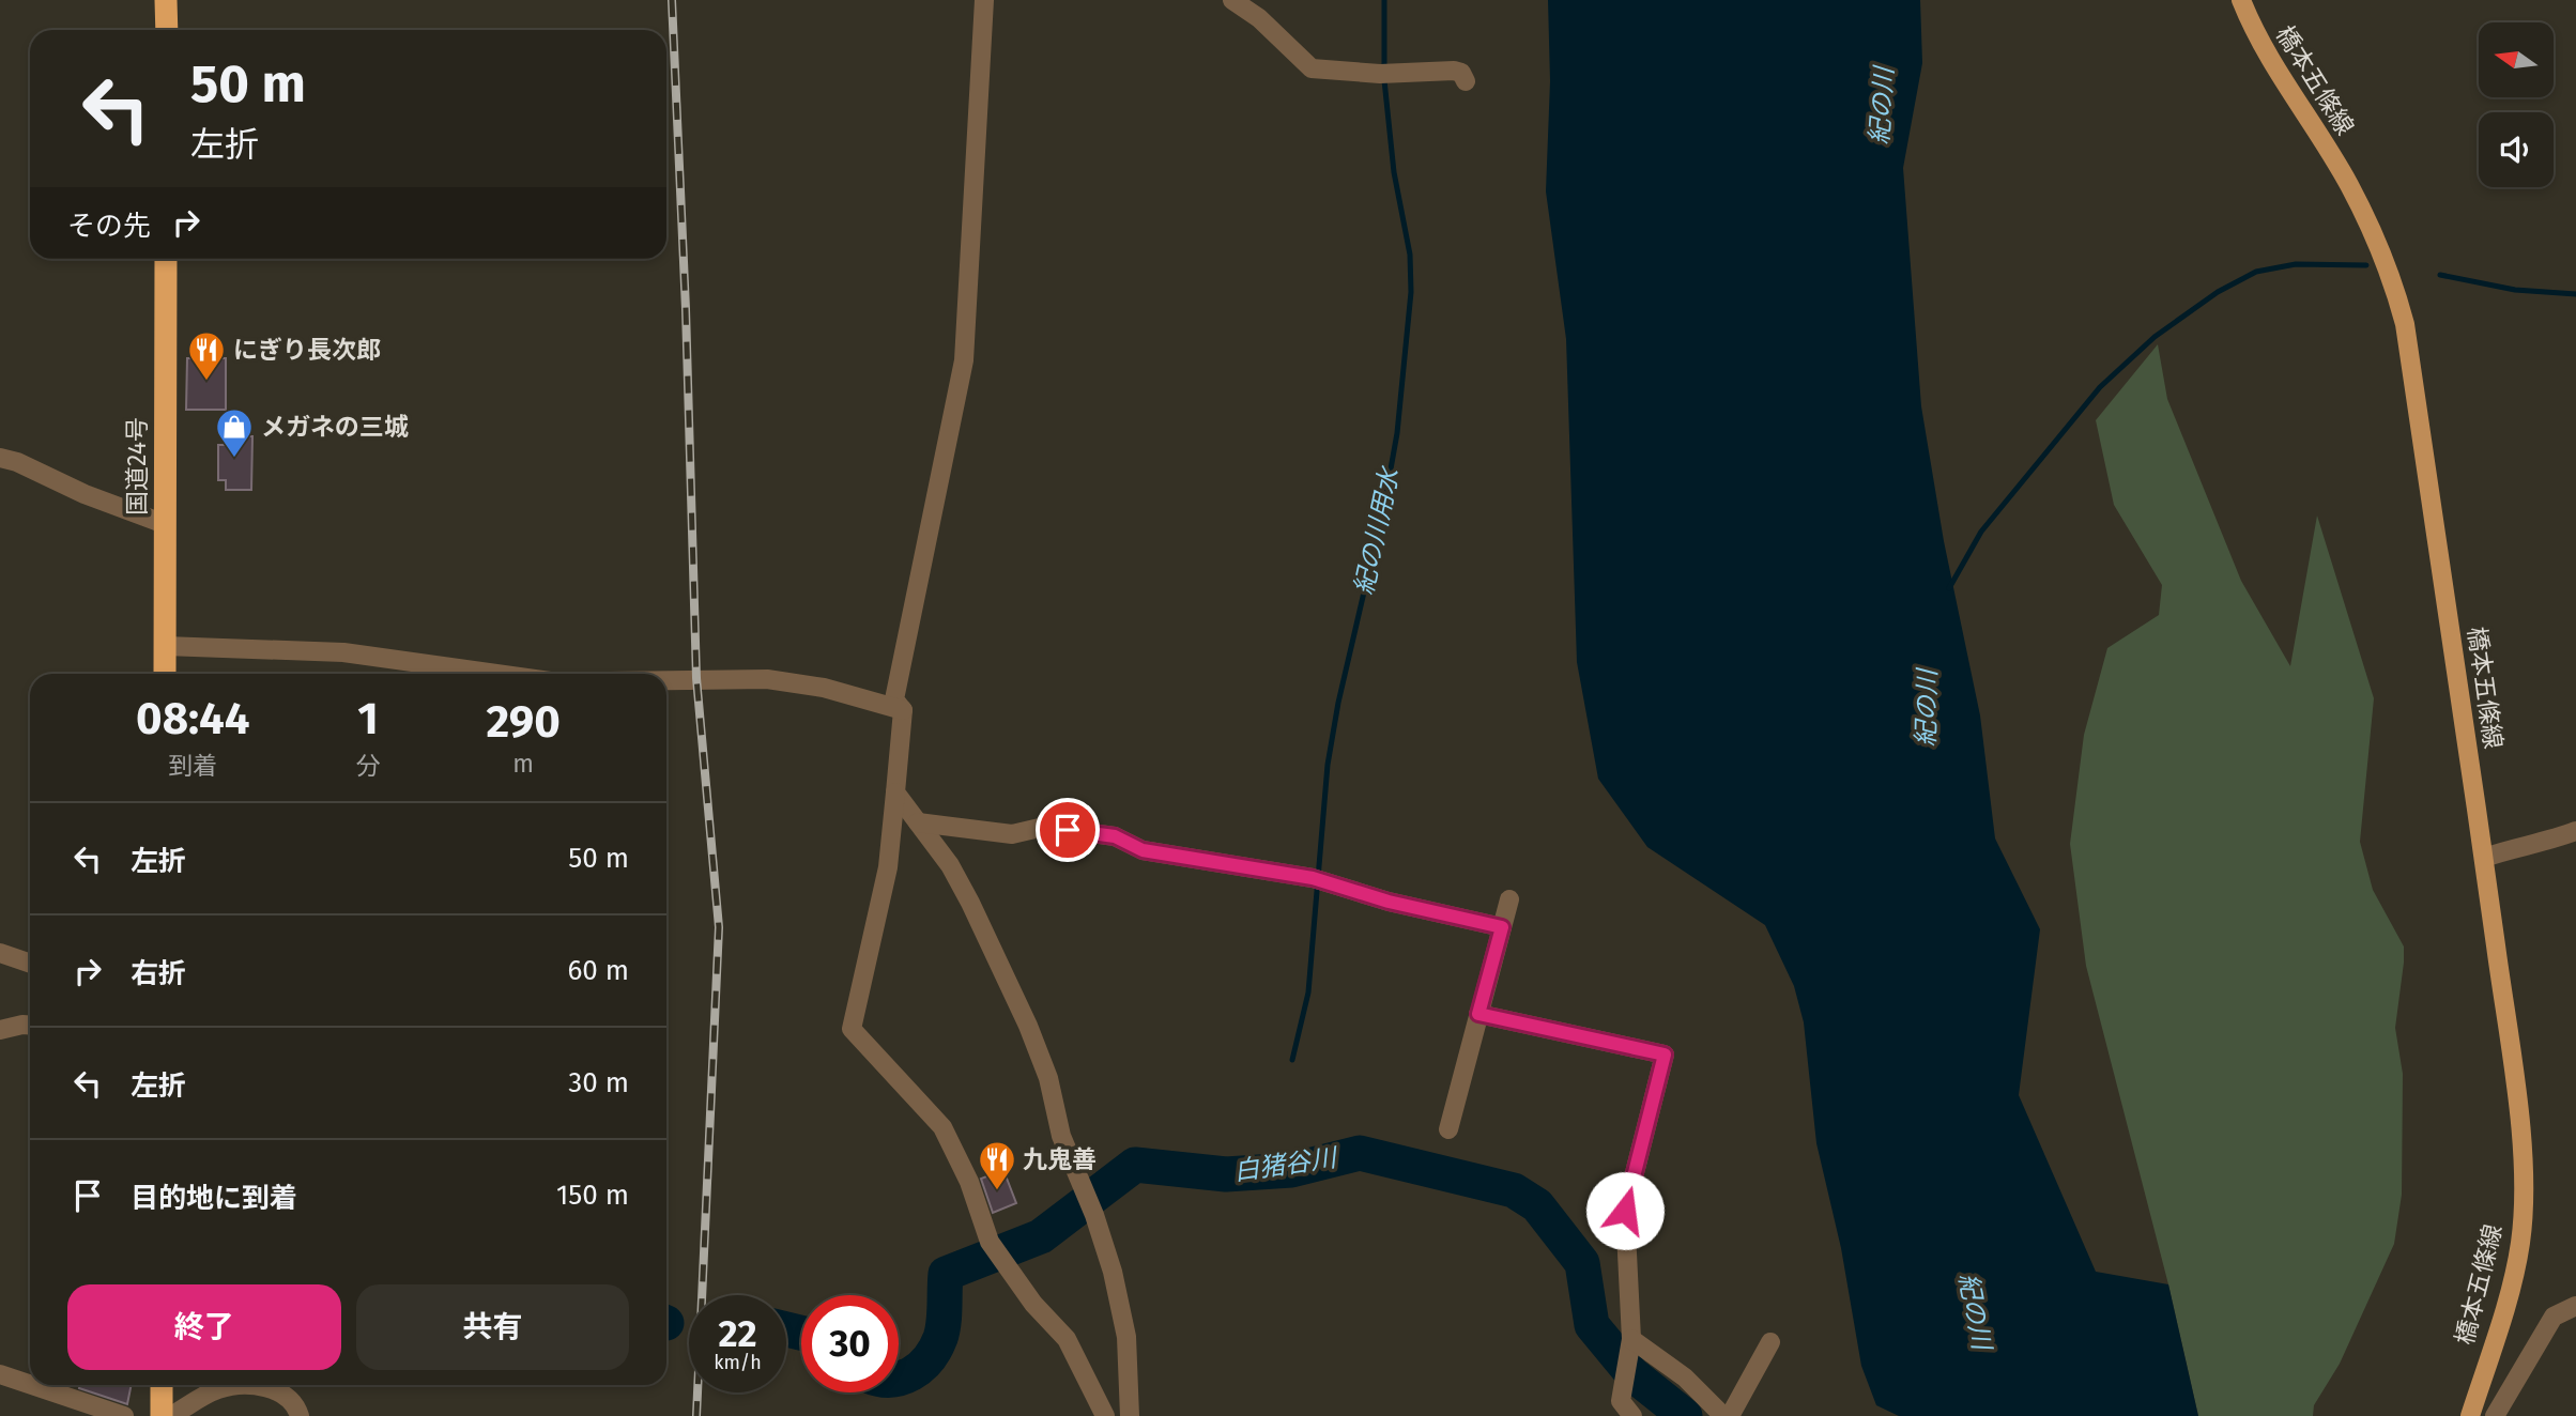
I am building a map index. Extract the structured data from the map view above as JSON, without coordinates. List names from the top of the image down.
{
  "streets": {
    "highway": ["国道24号"],
    "main road": ["橋本五條線"]
  },
  "water": ["紀の川", "紀の川用水", "白猪谷川"],
  "places": {
    "restaurant": ["にぎり長次郎", "九鬼善"],
    "shop": ["メガネの三城"]
  },
  "north": "left",
  "page": {
    "turn": ["50 m", "左折"],
    "then": "その先",
    "eta": [
      "08:44",
      "到着",
      "1",
      "分",
      "290",
      "m"
    ],
    "list": [
      {
        "name": "左折",
        "value": "50 m"
      },
      {
        "name": "右折",
        "value": "60 m"
      },
      {
        "name": "左折",
        "value": "30 m"
      },
      {
        "name": "目的地に到着",
        "value": "150 m"
      }
    ],
    "buttons": ["終了", "共有"],
    "speed": "22 km/h",
    "limit": "30"
  }
}
